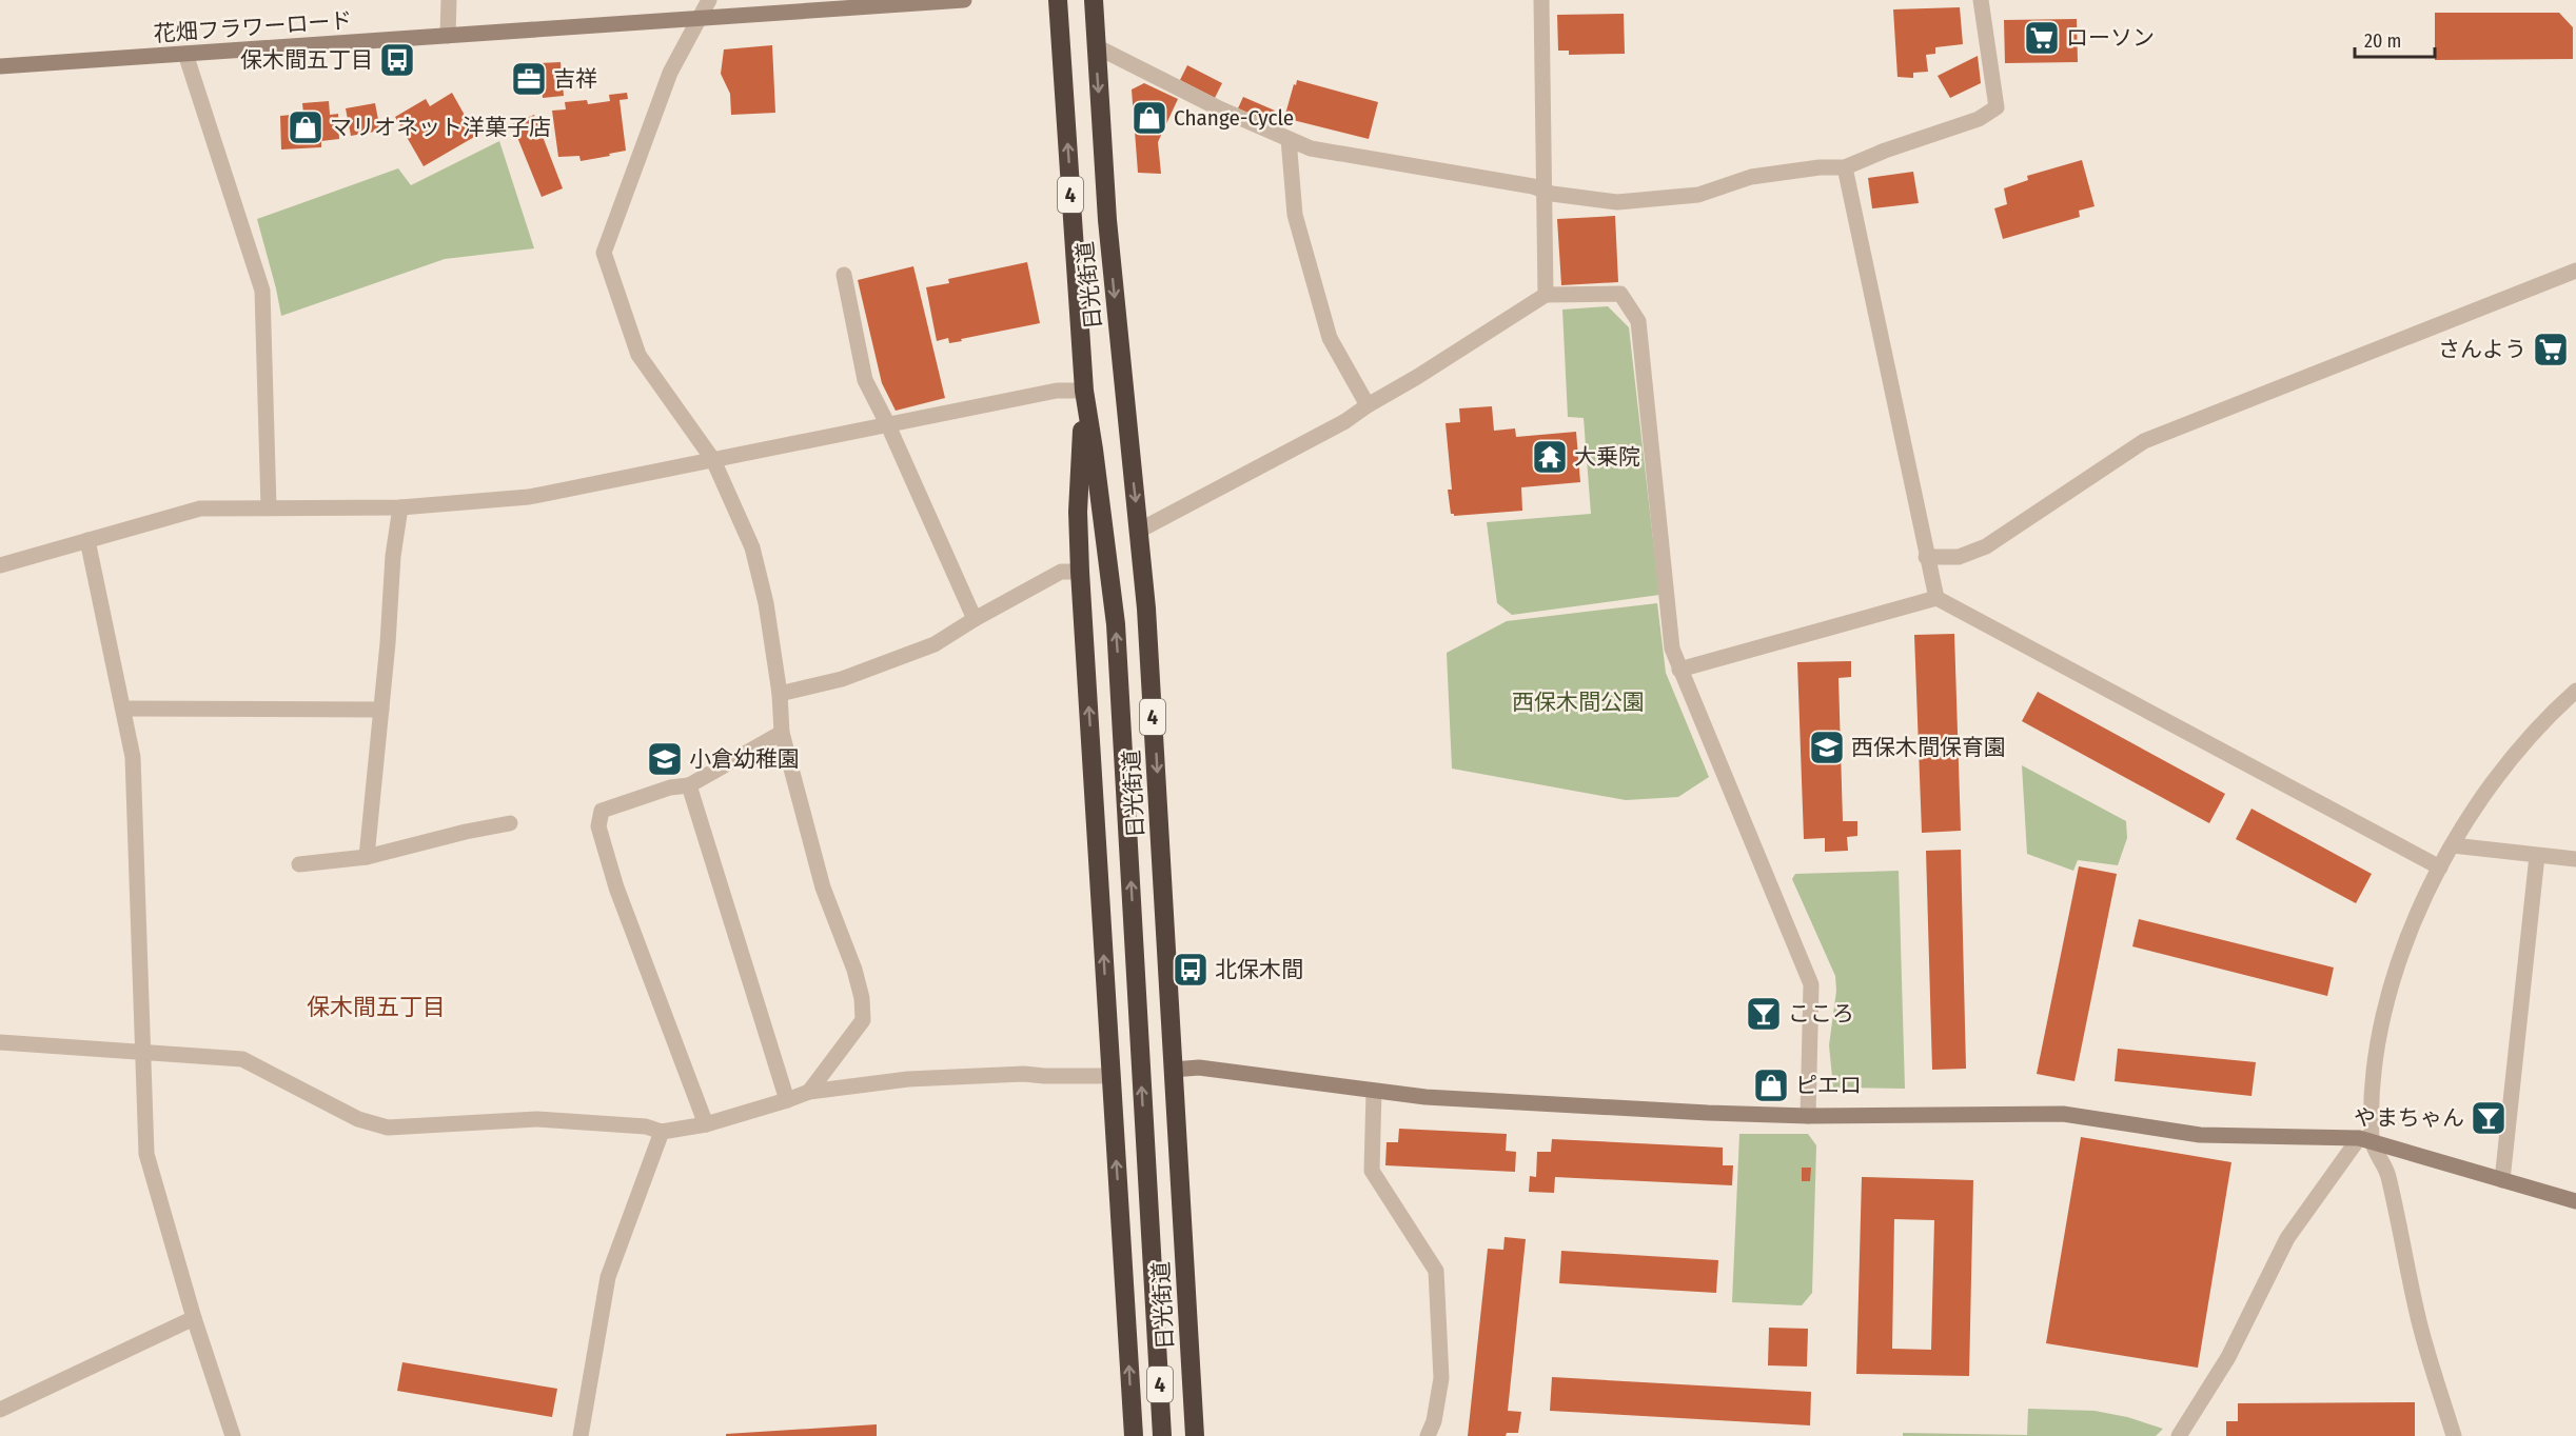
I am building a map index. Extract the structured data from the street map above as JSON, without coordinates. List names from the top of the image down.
{
  "streets": {
    "highway": ["4", "日光街道"],
    "street": ["花畑フラワーロード"]
  },
  "crossings": [
    ["4", "日光街道"]
  ],
  "districts": ["保木間五丁目"],
  "parks": ["西保木間公園"],
  "places": {
    "supermarket": ["ローソン", "さんよう"],
    "bus stop": ["保木間五丁目", "北保木間"],
    "office": ["吉祥"],
    "shop": ["Change-Cycle", "マリオネット洋菓子店", "ピエロ"],
    "temple": ["大乗院"],
    "school or university": ["西保木間保育園", "小倉幼稚園"],
    "bar": ["こころ", "やまちゃん"]
  },
  "scale_bar": "20 m"
}
